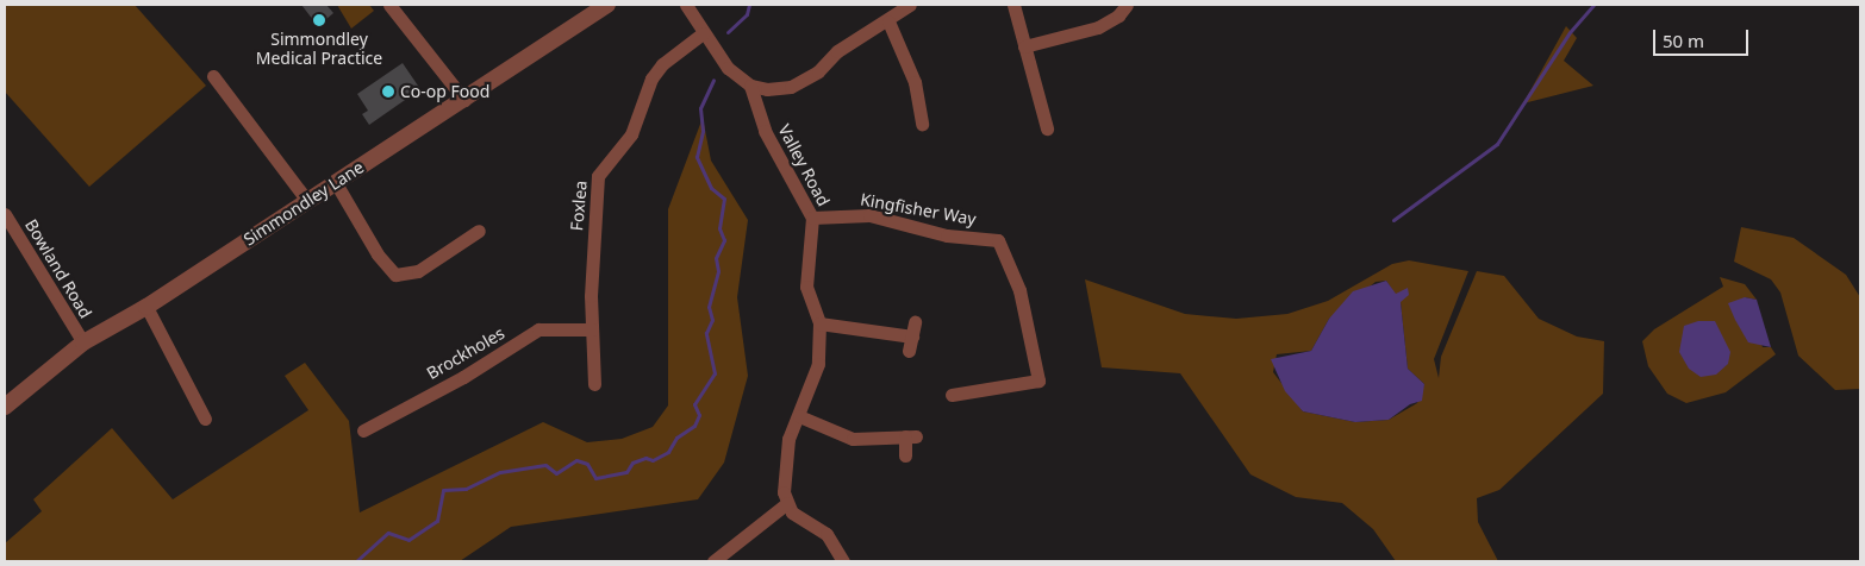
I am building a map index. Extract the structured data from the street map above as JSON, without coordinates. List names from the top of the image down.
{
  "streets": {
    "street": [
      "Valley Road",
      "Simmondley Lane",
      "Foxlea",
      "Kingfisher Way",
      "Bowland Road",
      "Brockholes"
    ]
  },
  "crossings": [
    ["Valley Road", "Kingfisher Way"],
    ["Simmondley Lane", "Bowland Road"],
    ["Foxlea", "Brockholes"]
  ],
  "places": ["Simmondley Medical Practice", "Co-op Food"],
  "scale_bar": "50 m"
}
